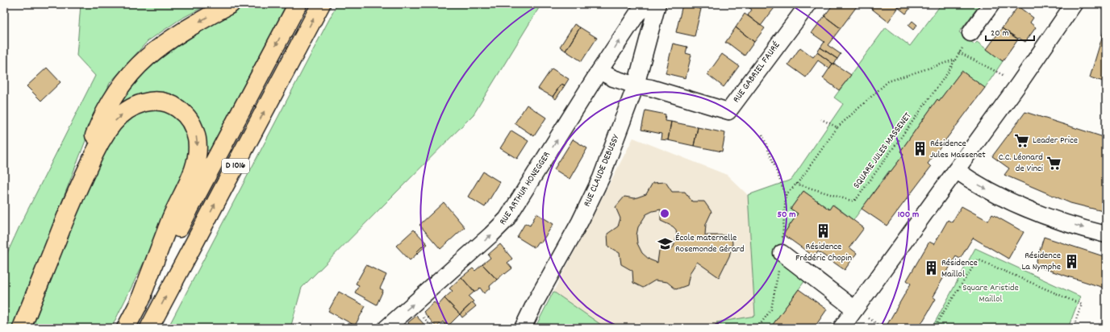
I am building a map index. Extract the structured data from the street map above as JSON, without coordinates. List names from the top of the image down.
{
  "streets": {
    "highway": ["D 1016"],
    "street": ["RUE GABRIEL FAURÉ", "RUE CLAUDE DEBUSSY", "RUE ARTHUR HONEGGER"],
    "path": ["SQUARE JULES MASSENET"]
  },
  "crossings": [
    ["RUE GABRIEL FAURÉ", "RUE CLAUDE DEBUSSY"]
  ],
  "one_way": ["RUE ARTHUR HONEGGER"],
  "parks": ["Square Aristide Maillol"],
  "places": {
    "supermarket": ["Leader Price", "C.C. Léonard de Vinci"],
    "building": [
      "Résidence Jules Massenet",
      "Résidence Frédéric Chopin",
      "Résidence La Nymphe",
      "Résidence Maillol"
    ],
    "school or university": ["École maternelle Rosemonde Gérard"]
  },
  "scale_bar": "20 m",
  "rings": ["50 m", "100 m"]
}
